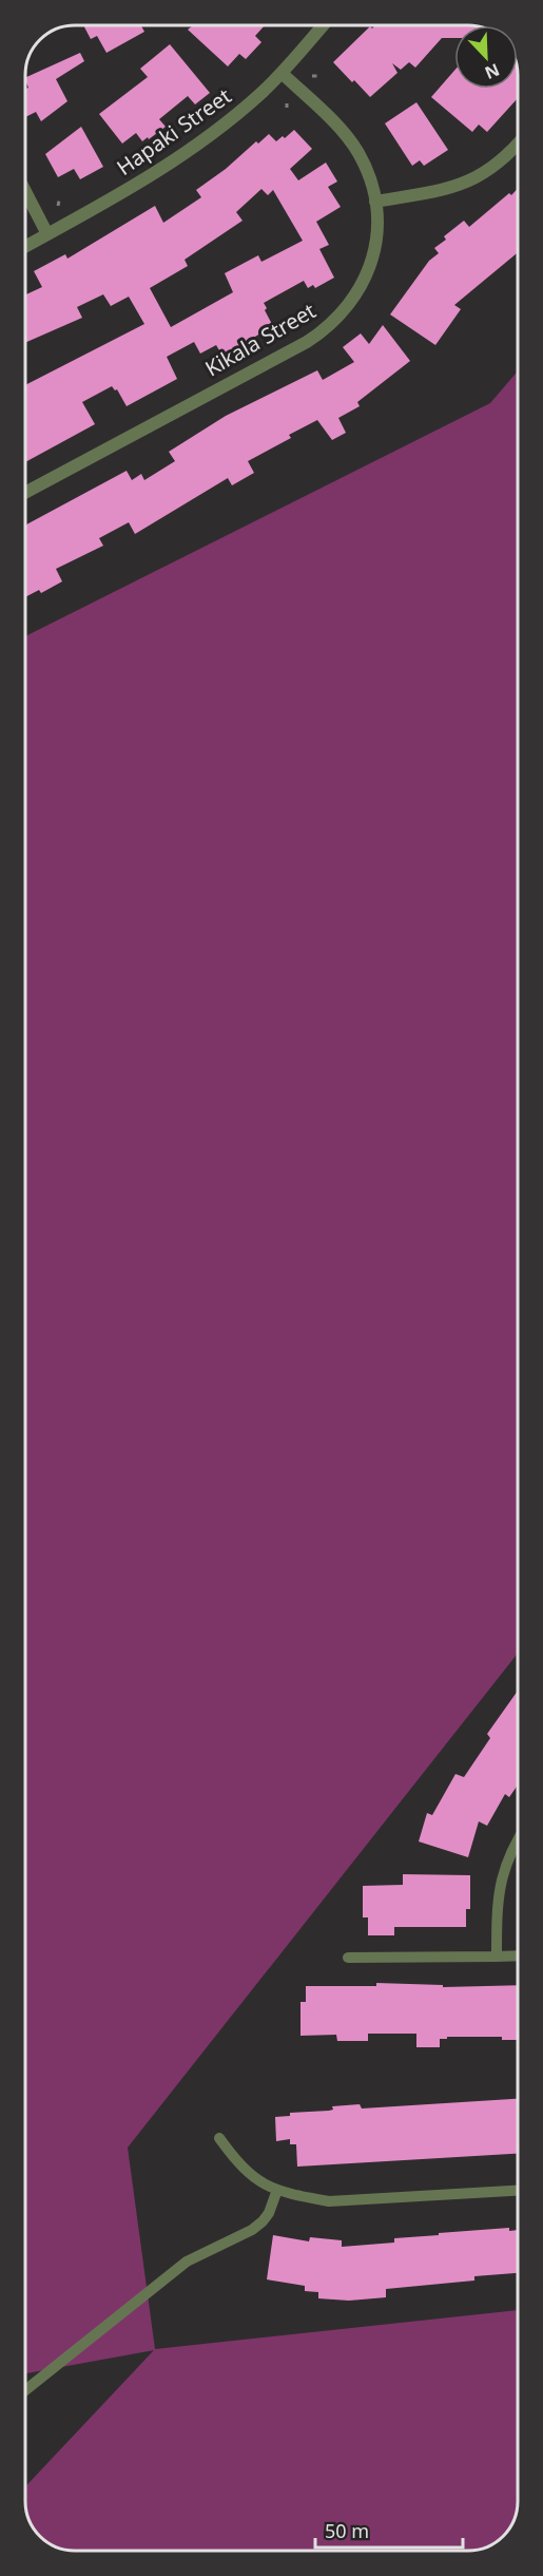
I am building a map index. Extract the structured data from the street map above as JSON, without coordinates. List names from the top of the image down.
{
  "streets": {
    "street": ["Hapaki Street", "Kikala Street"]
  },
  "crossings": [
    ["Hapaki Street", "Kikala Street"]
  ],
  "scale_bar": "50 m",
  "north": "bottom right"
}
